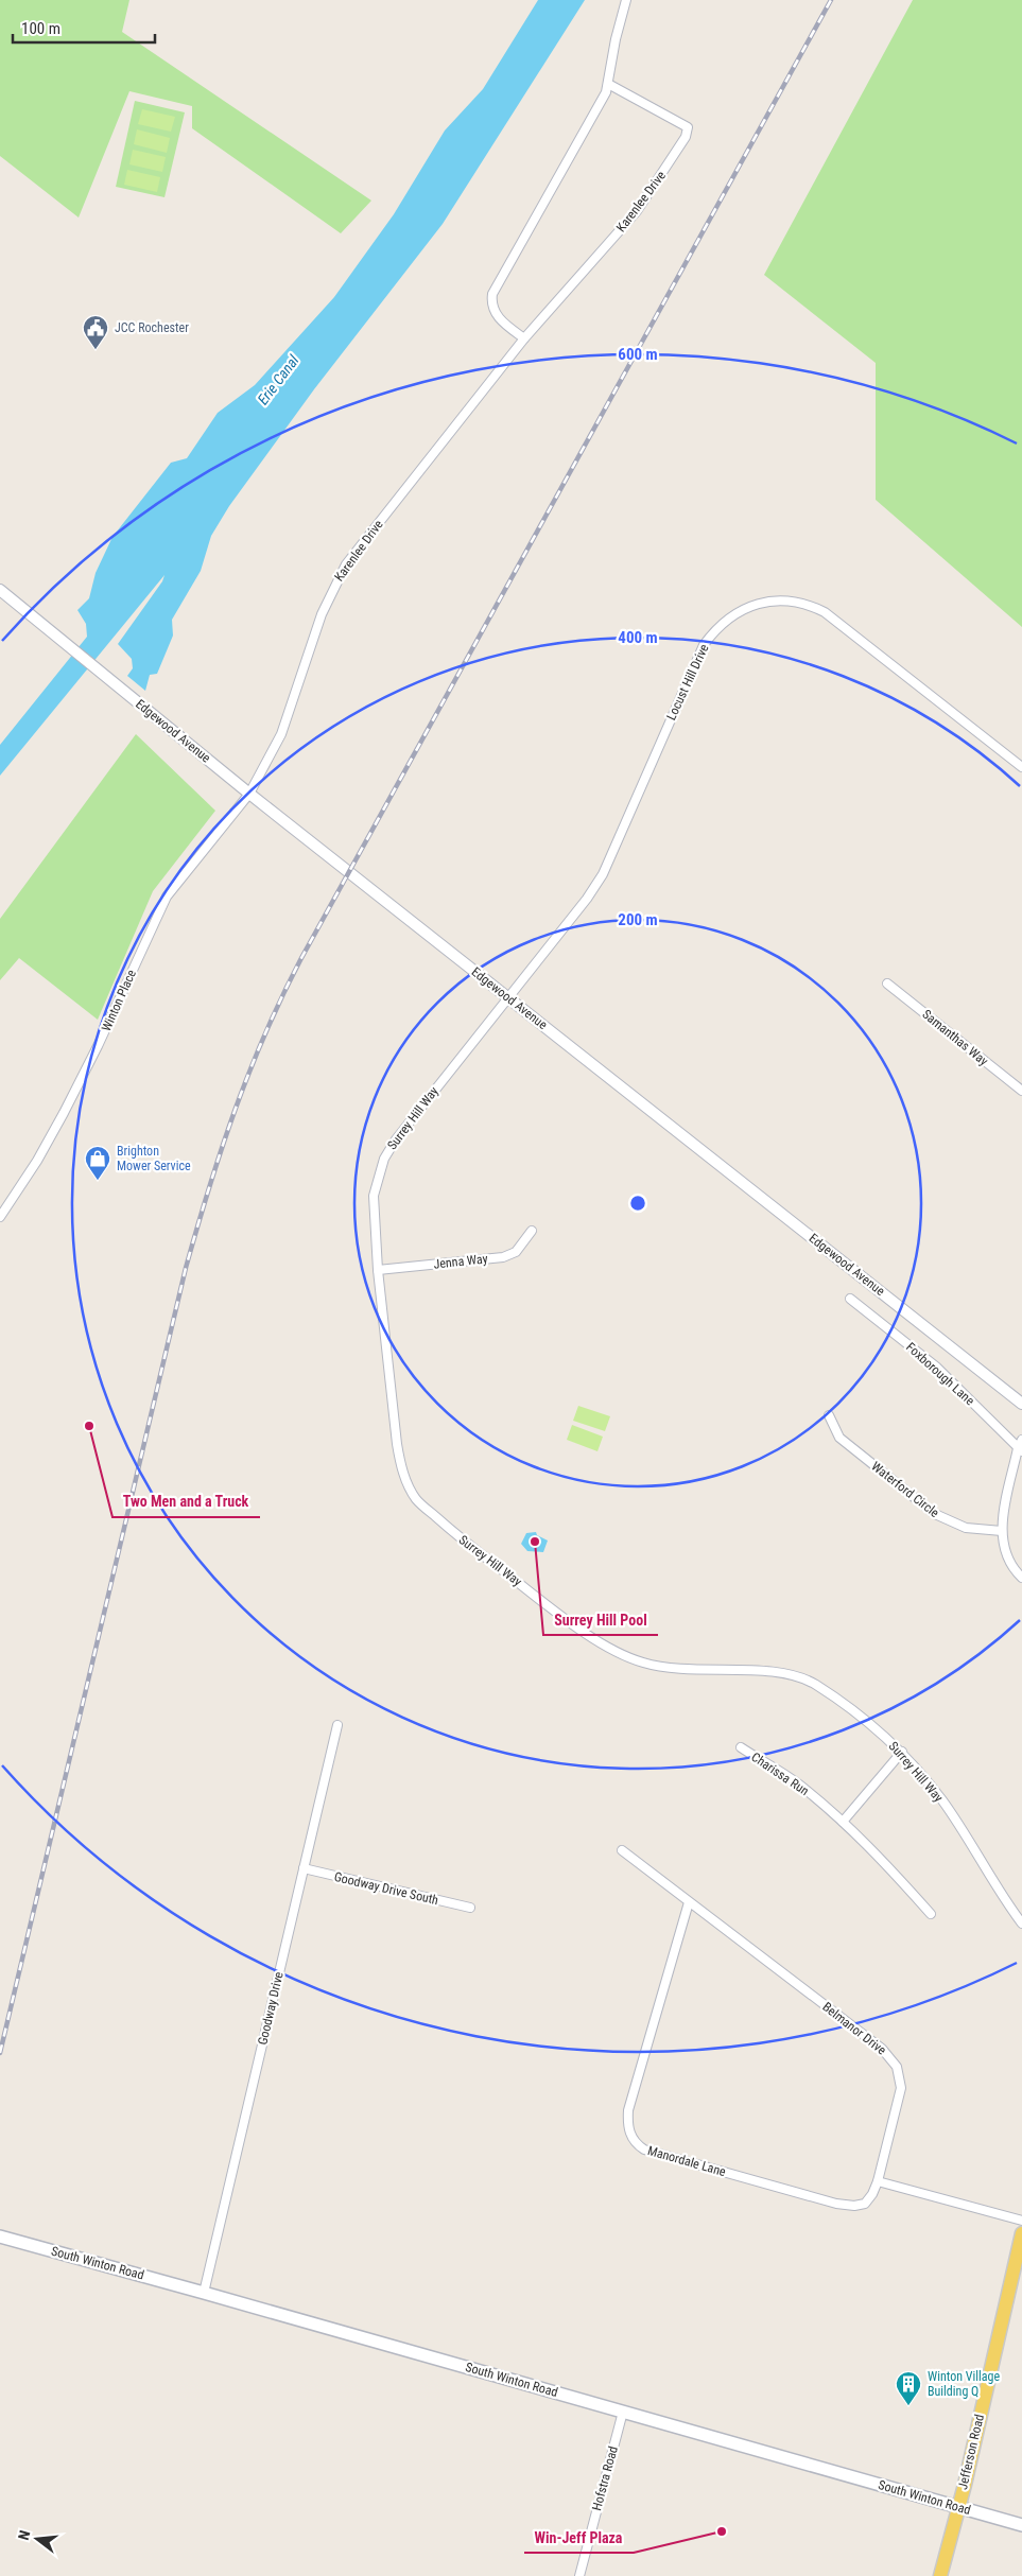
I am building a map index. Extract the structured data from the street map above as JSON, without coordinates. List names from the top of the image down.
{
  "streets": {
    "main road": ["South Winton Road", "Jefferson Road"],
    "street": [
      "Karenlee Drive",
      "Locust Hill Drive",
      "Edgewood Avenue",
      "Winton Place",
      "Samanthas Way",
      "Surrey Hill Way",
      "Jenna Way",
      "Foxborough Lane",
      "Waterford Circle",
      "Charissa Run",
      "Goodway Drive South",
      "Goodway Drive",
      "Belmanor Drive",
      "Manordale Lane",
      "Hofstra Road"
    ]
  },
  "crossings": [
    ["Karenlee Drive", "Edgewood Avenue"],
    ["Karenlee Drive", "Winton Place"],
    ["Locust Hill Drive", "Edgewood Avenue"],
    ["Locust Hill Drive", "Surrey Hill Way"],
    ["Edgewood Avenue", "Winton Place"],
    ["Edgewood Avenue", "Surrey Hill Way"],
    ["Surrey Hill Way", "Jenna Way"],
    ["Goodway Drive South", "Goodway Drive"],
    ["Goodway Drive", "South Winton Road"],
    ["Belmanor Drive", "Manordale Lane"],
    ["South Winton Road", "Jefferson Road"],
    ["South Winton Road", "Hofstra Road"]
  ],
  "water": ["Erie Canal"],
  "places": {
    "public building": ["JCC Rochester"],
    "shop": ["Brighton Mower Service"],
    "other": ["Two Men and a Truck", "Surrey Hill Pool", "Win-Jeff Plaza"],
    "building": ["Winton Village Building Q"]
  },
  "scale_bar": "100 m",
  "north": "left",
  "rings": ["600 m", "400 m", "200 m"]
}
